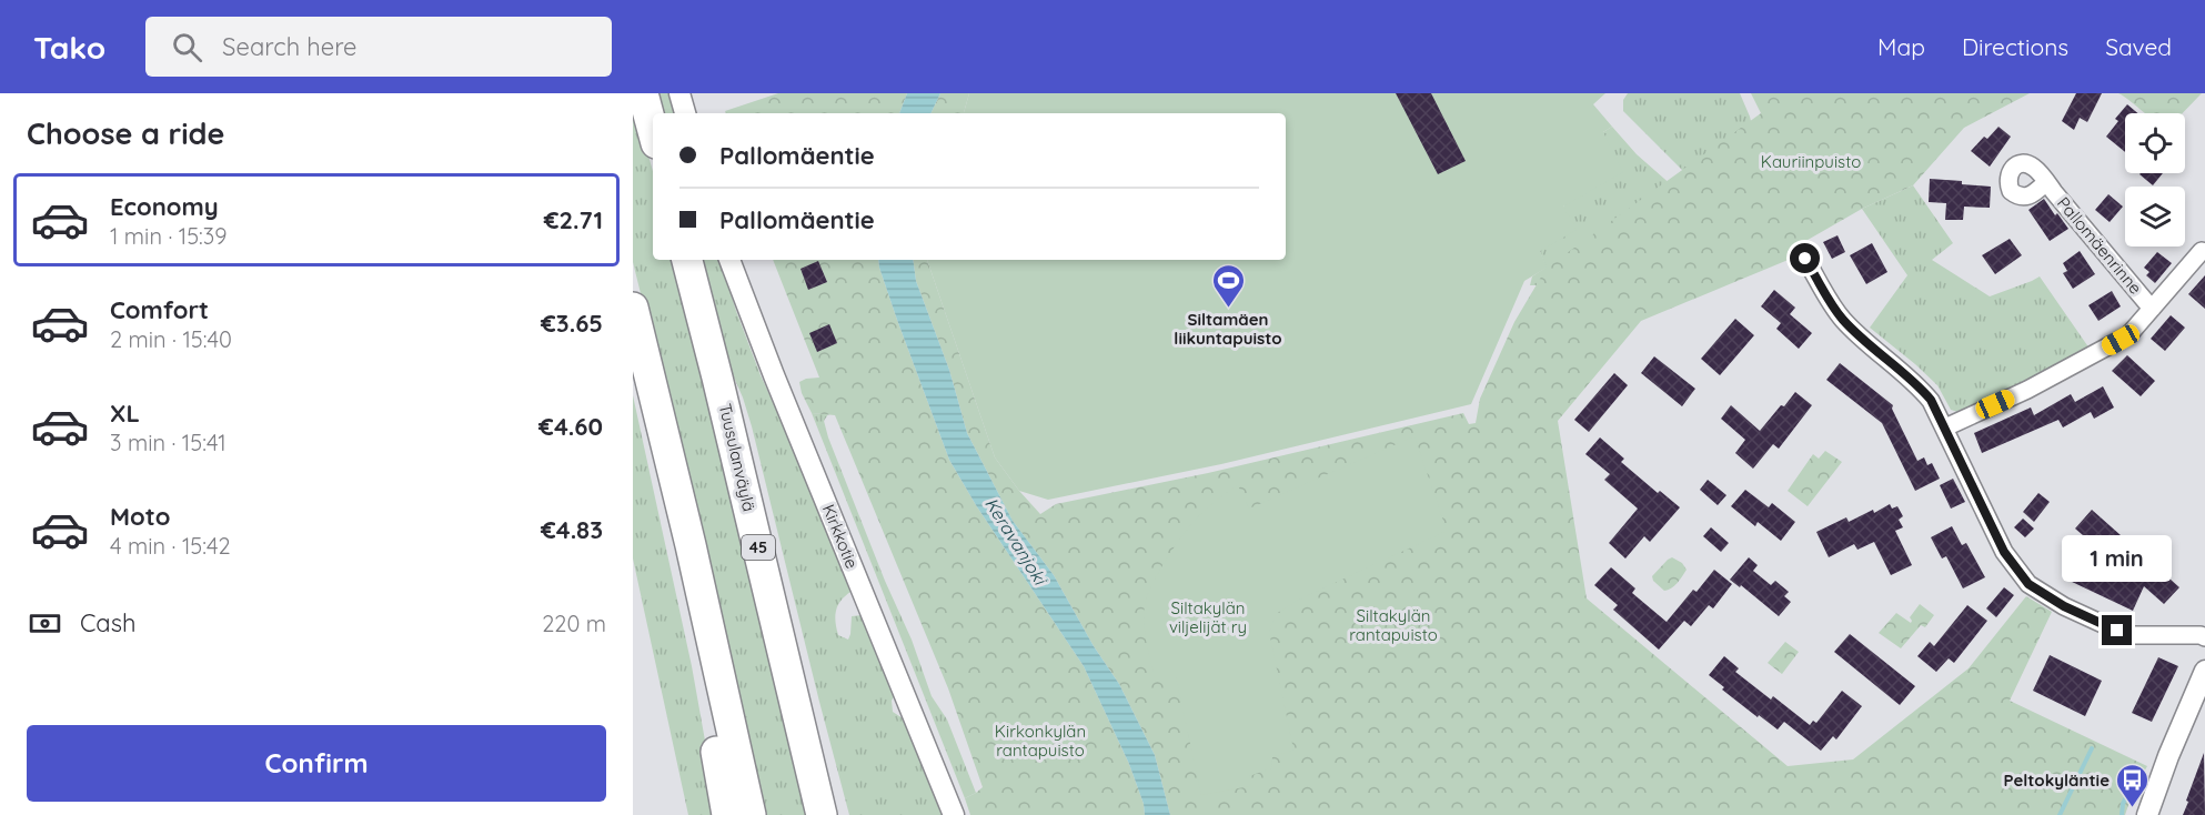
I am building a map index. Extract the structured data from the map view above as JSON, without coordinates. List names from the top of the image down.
{
  "streets": {
    "highway": ["Tuusulanväylä", "45"],
    "street": ["Pallomäenrinne", "Kirkkotie"]
  },
  "water": ["Keravanjoki"],
  "parks": [
    "Kauriinpuisto",
    "Siltakylän viljelijät ry",
    "Siltakylän rantapuisto",
    "Kirkonkylän rantapuisto"
  ],
  "places": {
    "sports": ["Siltamäen liikuntapuisto"],
    "bus stop": ["Peltokyläntie"]
  },
  "page": {
    "header": "Tako",
    "search": "Search here",
    "nav": ["Map", "Directions", "Saved"],
    "heading": "Choose a ride",
    "banner": ["Pallomäentie", "Pallomäentie"],
    "list": [
      {
        "name": "Economy",
        "note": "1 min · 15:39",
        "value": "€2.71"
      },
      {
        "name": "Comfort",
        "note": "2 min · 15:40",
        "value": "€3.65"
      },
      {
        "name": "XL",
        "note": "3 min · 15:41",
        "value": "€4.60"
      },
      {
        "name": "Moto",
        "note": "4 min · 15:42",
        "value": "€4.83"
      }
    ],
    "bubble": "1 min",
    "pay": ["Cash", "220 m"],
    "buttons": "Confirm"
  }
}
